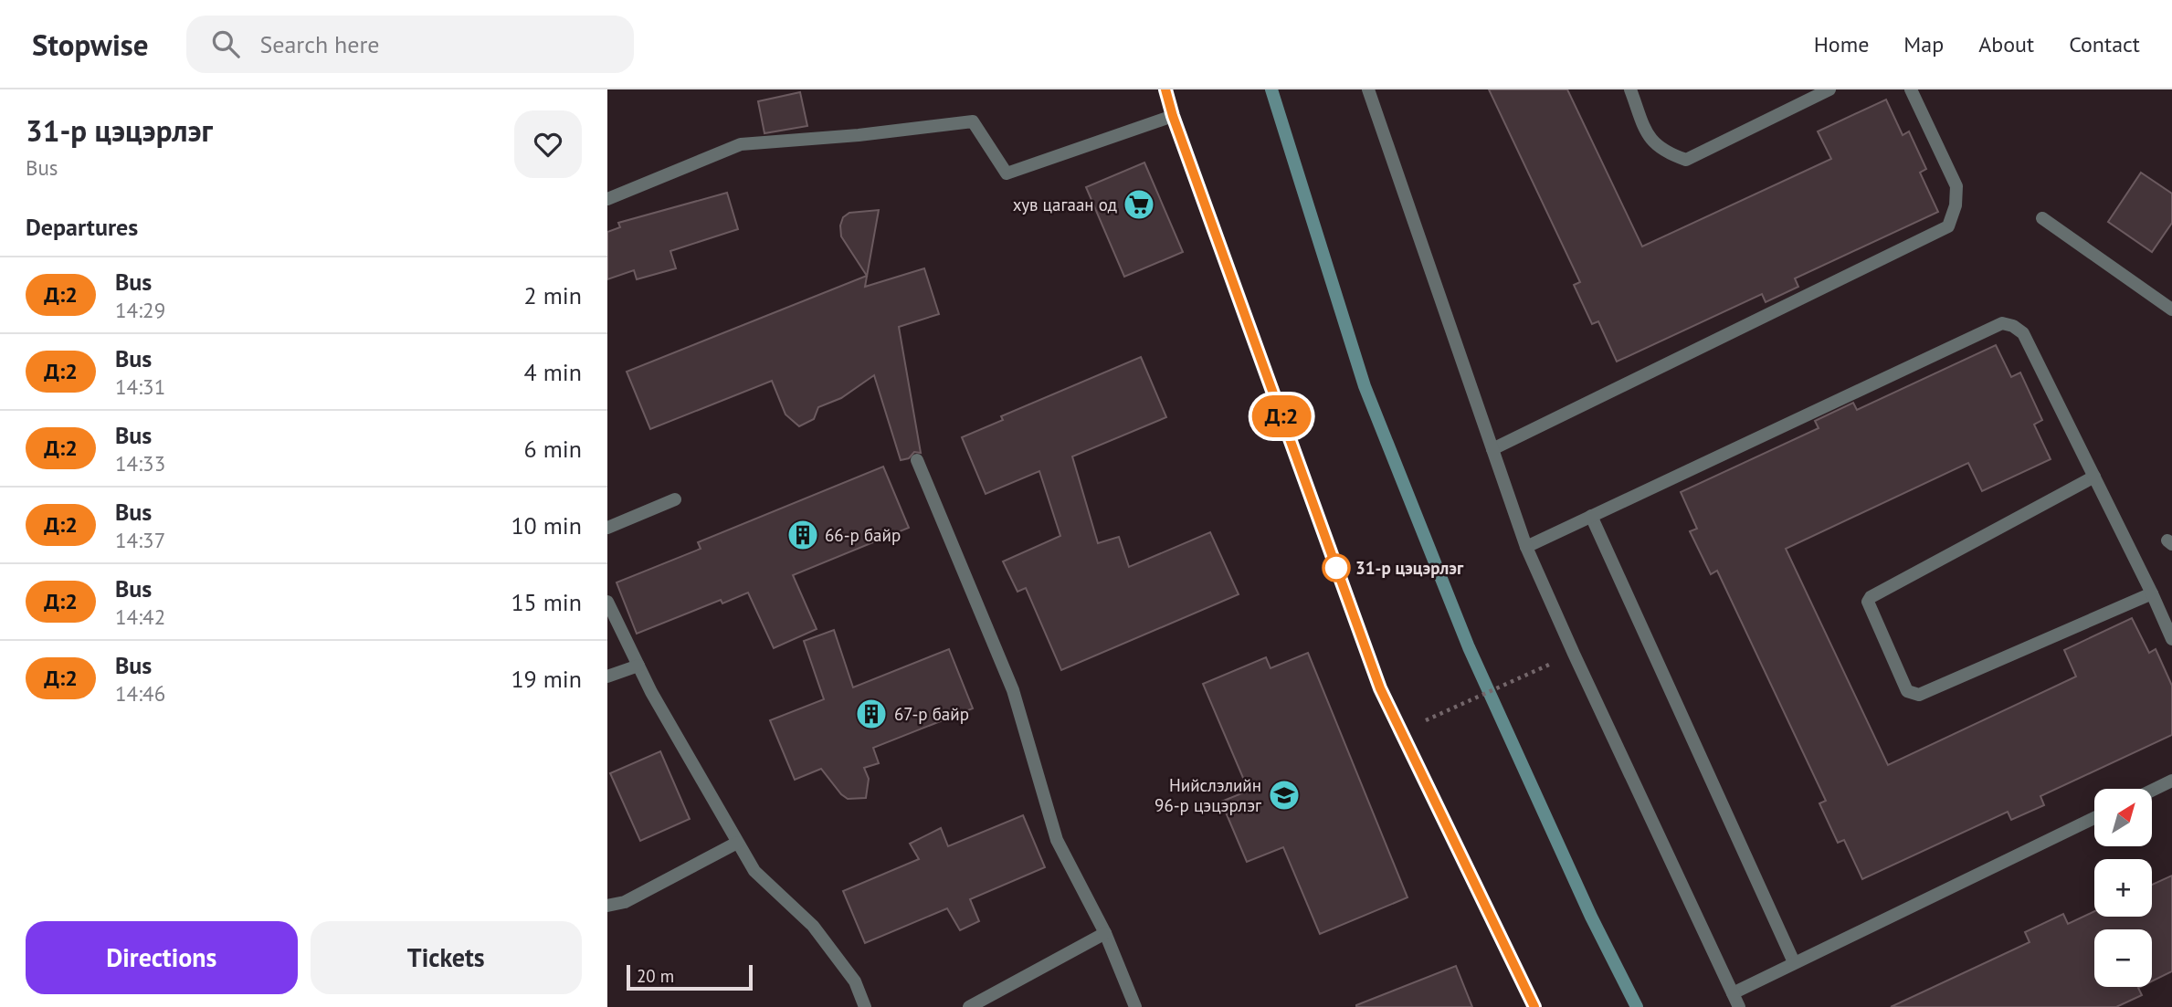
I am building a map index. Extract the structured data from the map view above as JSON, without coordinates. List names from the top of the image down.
{
  "places": {
    "supermarket": ["хув цагаан од"],
    "building": ["66-р байр", "67-р байр"],
    "other": ["31-р цэцэрлэг"],
    "school or university": ["Нийслэлийн 96-р цэцэрлэг"]
  },
  "lines": ["bus line Д:2"],
  "scale_bar": "20 m",
  "north": "top right",
  "page": {
    "header": "Stopwise",
    "search": "Search here",
    "nav": [
      "Home",
      "Map",
      "About",
      "Contact"
    ],
    "heading": [
      ["31-р цэцэрлэг", "Bus"],
      "Departures"
    ],
    "on_map": "Д:2",
    "list": [
      {
        "mark": "Д:2",
        "name": "Bus",
        "note": "14:29",
        "value": "2 min"
      },
      {
        "mark": "Д:2",
        "name": "Bus",
        "note": "14:31",
        "value": "4 min"
      },
      {
        "mark": "Д:2",
        "name": "Bus",
        "note": "14:33",
        "value": "6 min"
      },
      {
        "mark": "Д:2",
        "name": "Bus",
        "note": "14:37",
        "value": "10 min"
      },
      {
        "mark": "Д:2",
        "name": "Bus",
        "note": "14:42",
        "value": "15 min"
      },
      {
        "mark": "Д:2",
        "name": "Bus",
        "note": "14:46",
        "value": "19 min"
      }
    ],
    "map_buttons": ["+", "−"],
    "buttons": ["Directions", "Tickets"],
    "scale": "20 m"
  }
}
